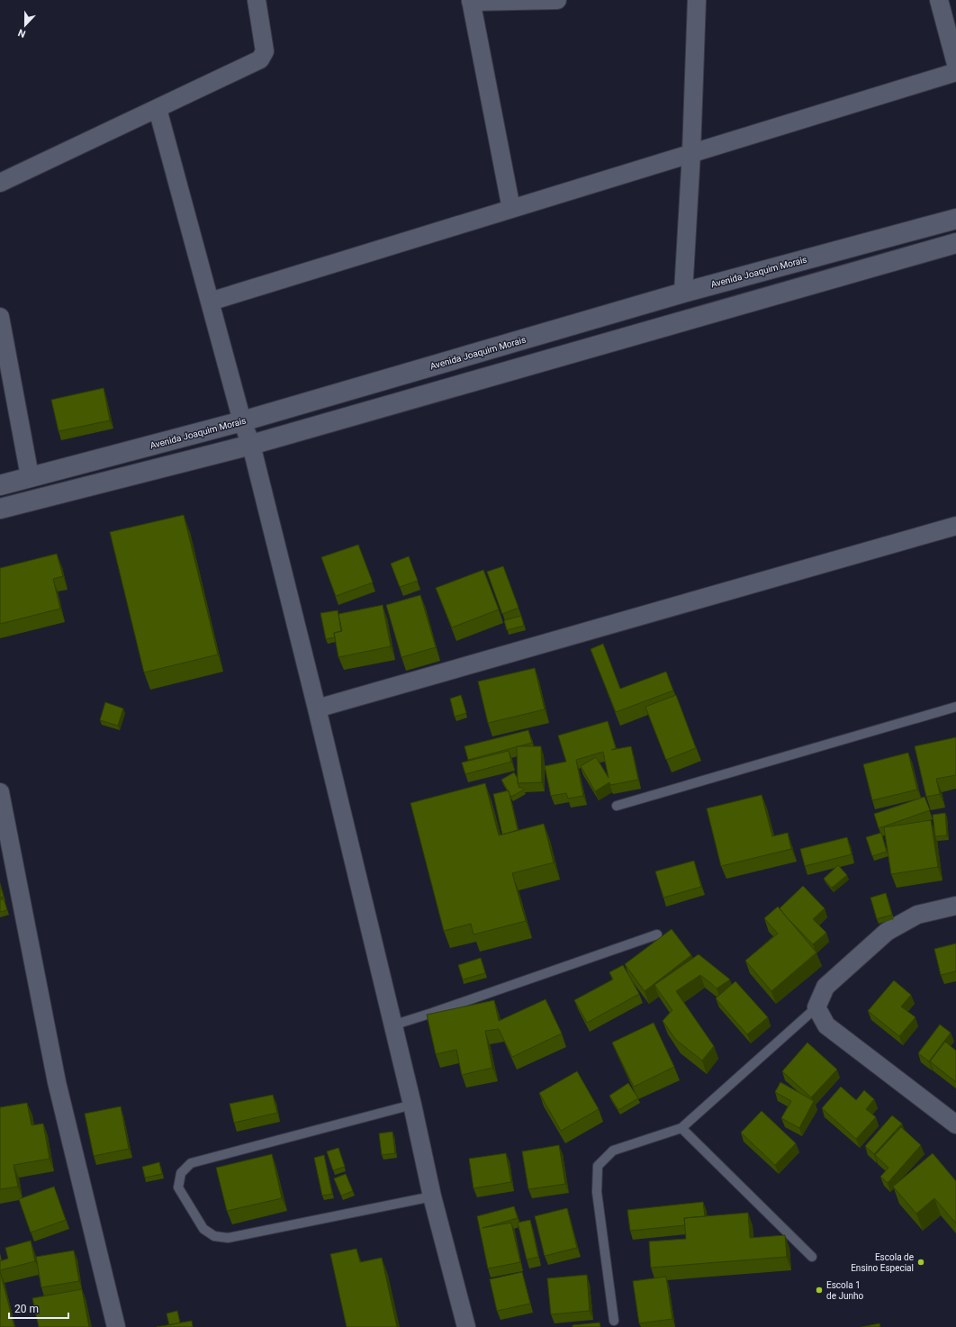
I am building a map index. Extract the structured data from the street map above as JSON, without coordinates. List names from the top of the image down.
{
  "streets": {
    "street": ["Avenida Joaquim Morais"]
  },
  "places": ["Escola de Ensino Especial", "Escola 1 de Junho"],
  "scale_bar": "20 m",
  "north": "bottom"
}
